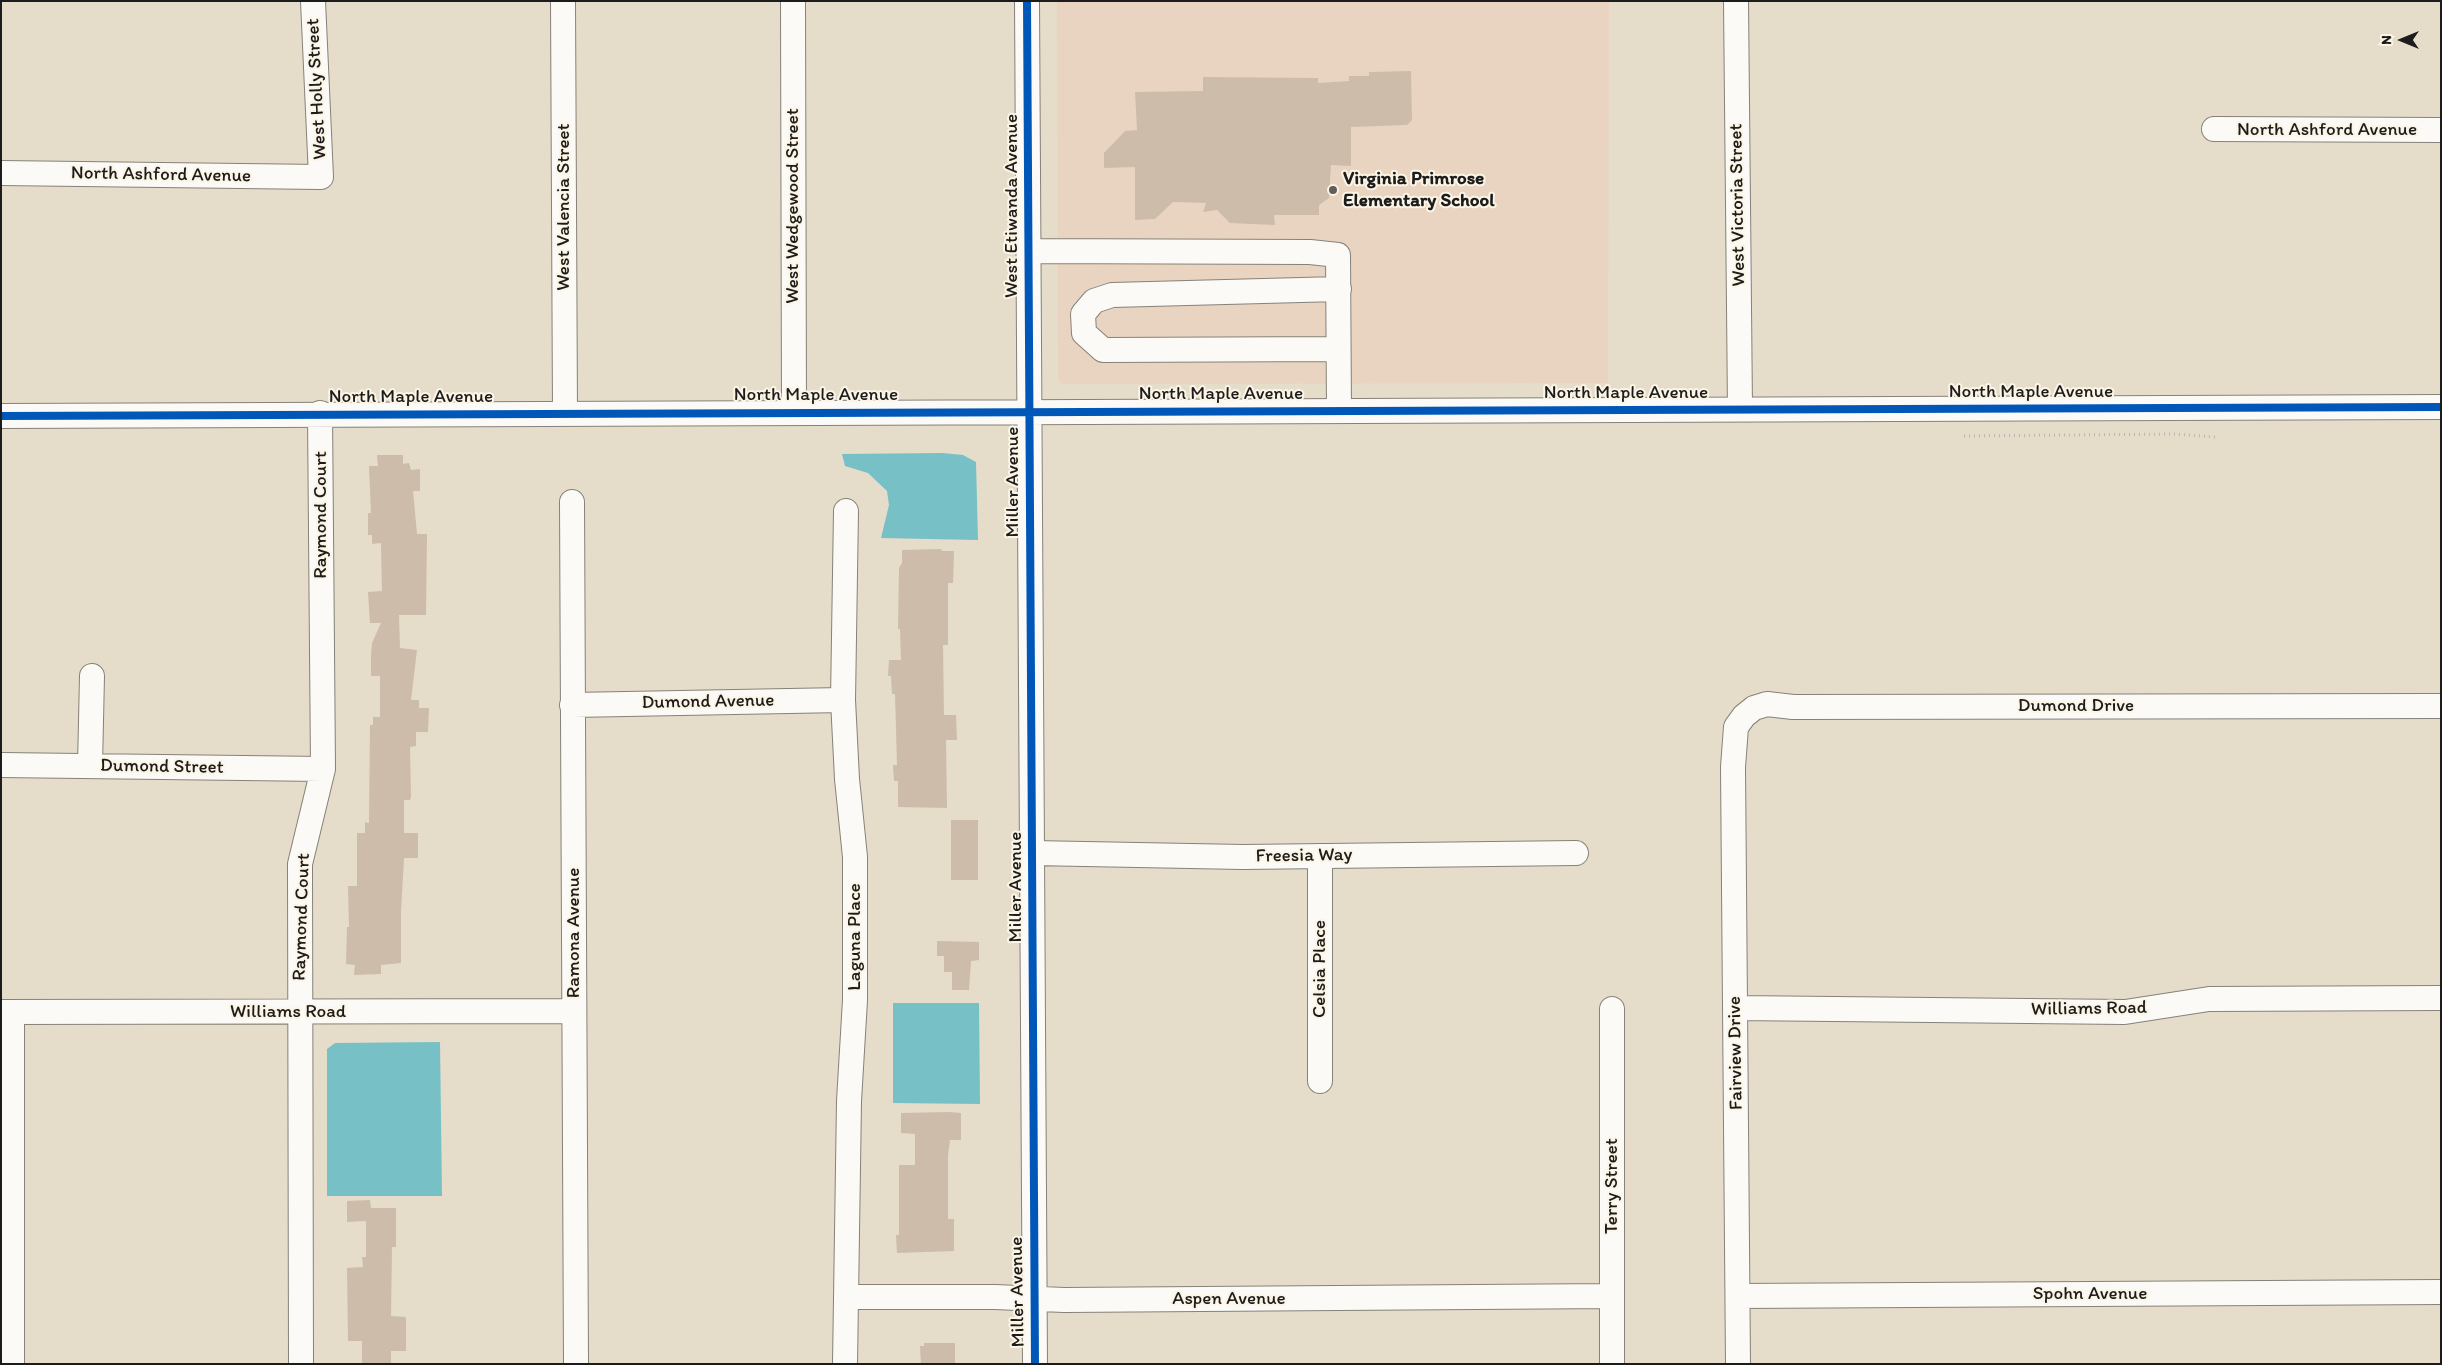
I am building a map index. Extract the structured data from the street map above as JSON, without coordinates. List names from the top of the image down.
{
  "streets": {
    "street": [
      "West Holly Street",
      "North Ashford Avenue",
      "West Victoria Street",
      "West Wedgewood Street",
      "West Etiwanda Avenue",
      "West Valencia Street",
      "North Maple Avenue",
      "Miller Avenue",
      "Raymond Court",
      "Dumond Avenue",
      "Dumond Drive",
      "Dumond Street",
      "Freesia Way",
      "Ramona Avenue",
      "Laguna Place",
      "Celsia Place",
      "Williams Road",
      "Fairview Drive",
      "Terry Street",
      "Spohn Avenue",
      "Aspen Avenue"
    ]
  },
  "crossings": [
    ["West Holly Street", "North Ashford Avenue"],
    ["West Victoria Street", "North Maple Avenue"],
    ["West Wedgewood Street", "North Maple Avenue"],
    ["West Etiwanda Avenue", "North Maple Avenue"],
    ["West Etiwanda Avenue", "Miller Avenue"],
    ["West Valencia Street", "North Maple Avenue"],
    ["North Maple Avenue", "Miller Avenue"],
    ["North Maple Avenue", "Raymond Court"],
    ["Miller Avenue", "Freesia Way"],
    ["Miller Avenue", "Aspen Avenue"],
    ["Raymond Court", "Dumond Street"],
    ["Raymond Court", "Williams Road"],
    ["Dumond Avenue", "Ramona Avenue"],
    ["Dumond Avenue", "Laguna Place"],
    ["Dumond Drive", "Fairview Drive"],
    ["Freesia Way", "Celsia Place"],
    ["Ramona Avenue", "Williams Road"],
    ["Laguna Place", "Aspen Avenue"],
    ["Williams Road", "Fairview Drive"],
    ["Fairview Drive", "Spohn Avenue"],
    ["Terry Street", "Aspen Avenue"]
  ],
  "places": ["Virginia Primrose Elementary School"],
  "north": "left"
}
